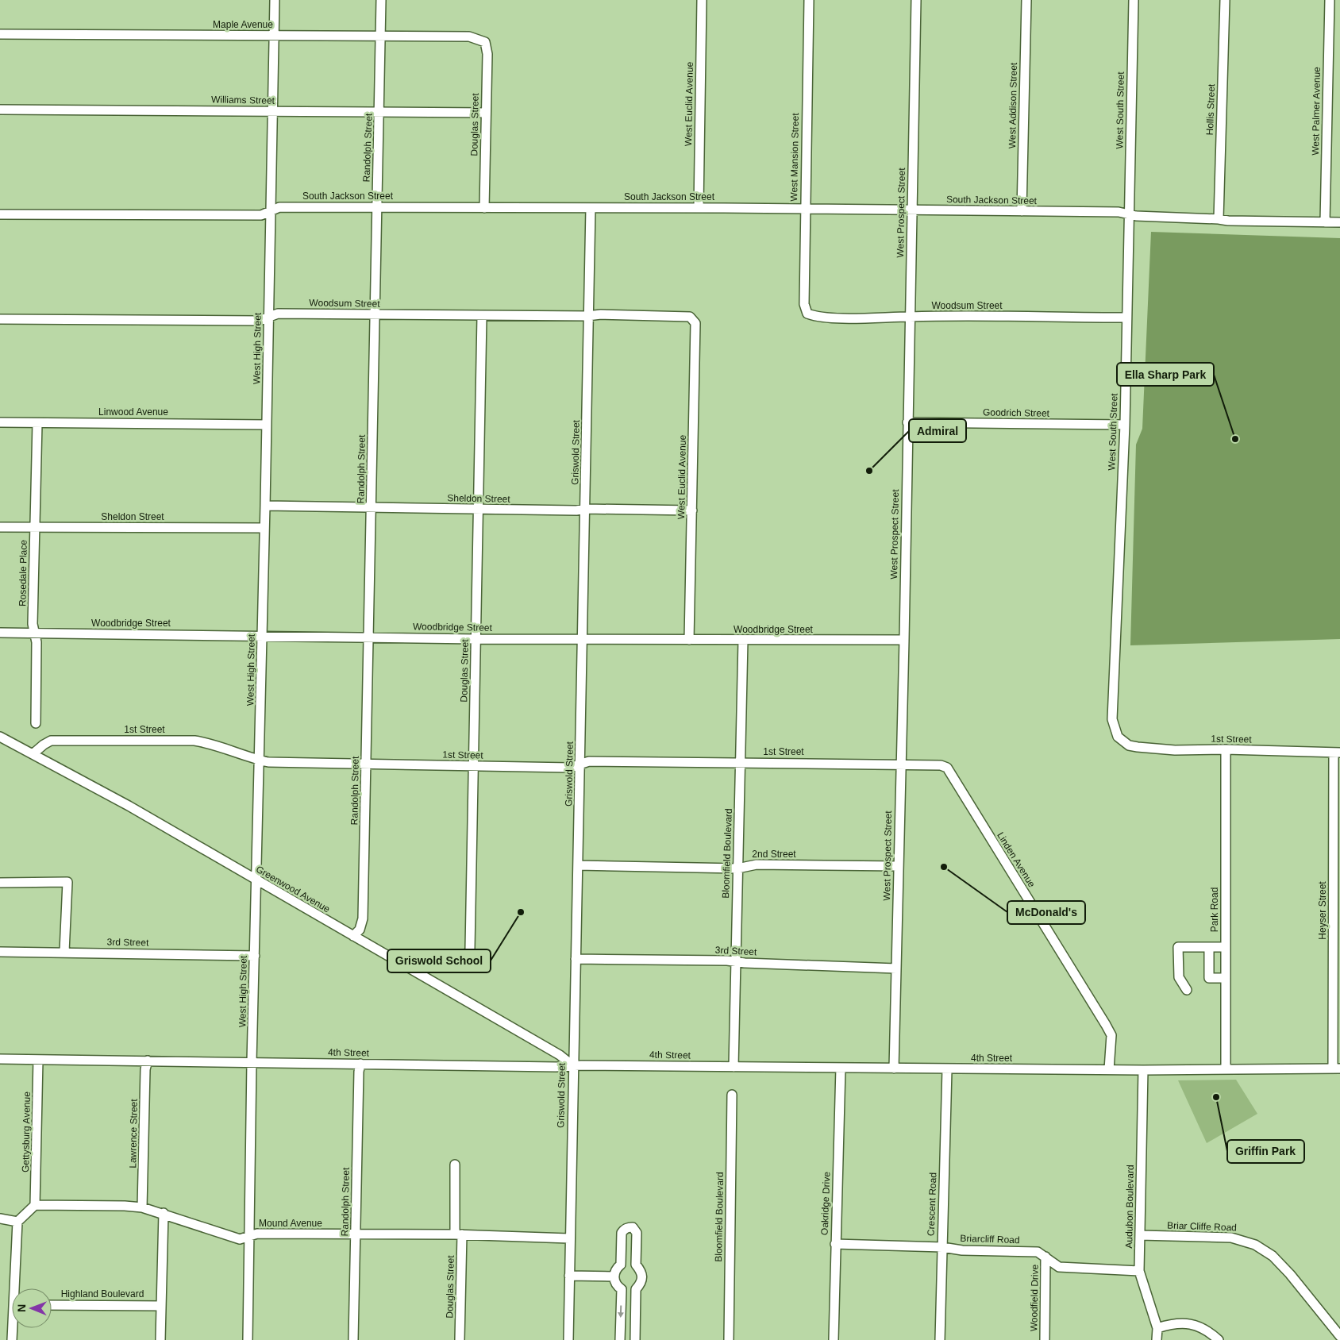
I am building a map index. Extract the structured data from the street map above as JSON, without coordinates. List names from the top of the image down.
{
  "streets": {
    "street": [
      "Maple Avenue",
      "Williams Street",
      "West Euclid Avenue",
      "West Addison Street",
      "Hollis Street",
      "West South Street",
      "West Palmer Avenue",
      "Douglas Street",
      "Randolph Street",
      "West Mansion Street",
      "South Jackson Street",
      "West Prospect Street",
      "Woodsum Street",
      "West High Street",
      "Linwood Avenue",
      "Goodrich Street",
      "Griswold Street",
      "Sheldon Street",
      "Rosedale Place",
      "Woodbridge Street",
      "1st Street",
      "Bloomfield Boulevard",
      "2nd Street",
      "Linden Avenue",
      "Greenwood Avenue",
      "Park Road",
      "Heyser Street",
      "3rd Street",
      "4th Street",
      "Gettysburg Avenue",
      "Lawrence Street",
      "Oakridge Drive",
      "Crescent Road",
      "Audubon Boulevard",
      "Mound Avenue",
      "Briar Cliffe Road",
      "Briarcliff Road",
      "Highland Boulevard",
      "Woodfield Drive"
    ]
  },
  "crossings": [
    ["Maple Avenue", "Douglas Street"],
    ["Maple Avenue", "Randolph Street"],
    ["Maple Avenue", "West High Street"],
    ["Williams Street", "Douglas Street"],
    ["Williams Street", "Randolph Street"],
    ["Williams Street", "West High Street"],
    ["West Euclid Avenue", "South Jackson Street"],
    ["West Euclid Avenue", "Woodsum Street"],
    ["West Euclid Avenue", "Sheldon Street"],
    ["West Euclid Avenue", "Woodbridge Street"],
    ["West Addison Street", "South Jackson Street"],
    ["Hollis Street", "South Jackson Street"],
    ["West South Street", "South Jackson Street"],
    ["West South Street", "Woodsum Street"],
    ["West South Street", "Goodrich Street"],
    ["West South Street", "1st Street"],
    ["West Palmer Avenue", "South Jackson Street"],
    ["Douglas Street", "South Jackson Street"],
    ["Douglas Street", "Woodsum Street"],
    ["Douglas Street", "Sheldon Street"],
    ["Douglas Street", "Woodbridge Street"],
    ["Douglas Street", "1st Street"],
    ["Douglas Street", "Greenwood Avenue"],
    ["Douglas Street", "Mound Avenue"],
    ["Randolph Street", "South Jackson Street"],
    ["Randolph Street", "Woodsum Street"],
    ["Randolph Street", "Sheldon Street"],
    ["Randolph Street", "Woodbridge Street"],
    ["Randolph Street", "1st Street"],
    ["Randolph Street", "Greenwood Avenue"],
    ["Randolph Street", "4th Street"],
    ["Randolph Street", "Mound Avenue"],
    ["West Mansion Street", "South Jackson Street"],
    ["West Mansion Street", "Woodsum Street"],
    ["South Jackson Street", "West Prospect Street"],
    ["South Jackson Street", "West High Street"],
    ["South Jackson Street", "Griswold Street"],
    ["West Prospect Street", "Woodsum Street"],
    ["West Prospect Street", "Goodrich Street"],
    ["West Prospect Street", "Woodbridge Street"],
    ["West Prospect Street", "1st Street"],
    ["West Prospect Street", "2nd Street"],
    ["West Prospect Street", "Linden Avenue"],
    ["West Prospect Street", "3rd Street"],
    ["West Prospect Street", "4th Street"],
    ["Woodsum Street", "West High Street"],
    ["Woodsum Street", "Griswold Street"],
    ["West High Street", "Linwood Avenue"],
    ["West High Street", "Sheldon Street"],
    ["West High Street", "Woodbridge Street"],
    ["West High Street", "1st Street"],
    ["West High Street", "Greenwood Avenue"],
    ["West High Street", "3rd Street"],
    ["West High Street", "4th Street"],
    ["West High Street", "Mound Avenue"],
    ["Linwood Avenue", "Rosedale Place"],
    ["Griswold Street", "Sheldon Street"],
    ["Griswold Street", "Woodbridge Street"],
    ["Griswold Street", "1st Street"],
    ["Griswold Street", "2nd Street"],
    ["Griswold Street", "Greenwood Avenue"],
    ["Griswold Street", "3rd Street"],
    ["Griswold Street", "4th Street"],
    ["Griswold Street", "Mound Avenue"],
    ["Sheldon Street", "Rosedale Place"],
    ["Rosedale Place", "Woodbridge Street"],
    ["Woodbridge Street", "Bloomfield Boulevard"],
    ["1st Street", "Bloomfield Boulevard"],
    ["1st Street", "Linden Avenue"],
    ["1st Street", "Greenwood Avenue"],
    ["1st Street", "Park Road"],
    ["1st Street", "Heyser Street"],
    ["Bloomfield Boulevard", "2nd Street"],
    ["Bloomfield Boulevard", "3rd Street"],
    ["Bloomfield Boulevard", "4th Street"],
    ["Linden Avenue", "4th Street"],
    ["Greenwood Avenue", "4th Street"],
    ["Park Road", "4th Street"],
    ["Heyser Street", "4th Street"],
    ["4th Street", "Gettysburg Avenue"],
    ["4th Street", "Lawrence Street"],
    ["4th Street", "Oakridge Drive"],
    ["4th Street", "Crescent Road"],
    ["4th Street", "Audubon Boulevard"],
    ["Gettysburg Avenue", "Mound Avenue"],
    ["Lawrence Street", "Mound Avenue"],
    ["Oakridge Drive", "Briarcliff Road"],
    ["Crescent Road", "Briarcliff Road"],
    ["Audubon Boulevard", "Briar Cliffe Road"],
    ["Audubon Boulevard", "Briarcliff Road"],
    ["Briarcliff Road", "Woodfield Drive"]
  ],
  "places": [
    "Ella Sharp Park",
    "Admiral",
    "McDonald's",
    "Griswold School",
    "Griffin Park"
  ],
  "north": "left"
}
